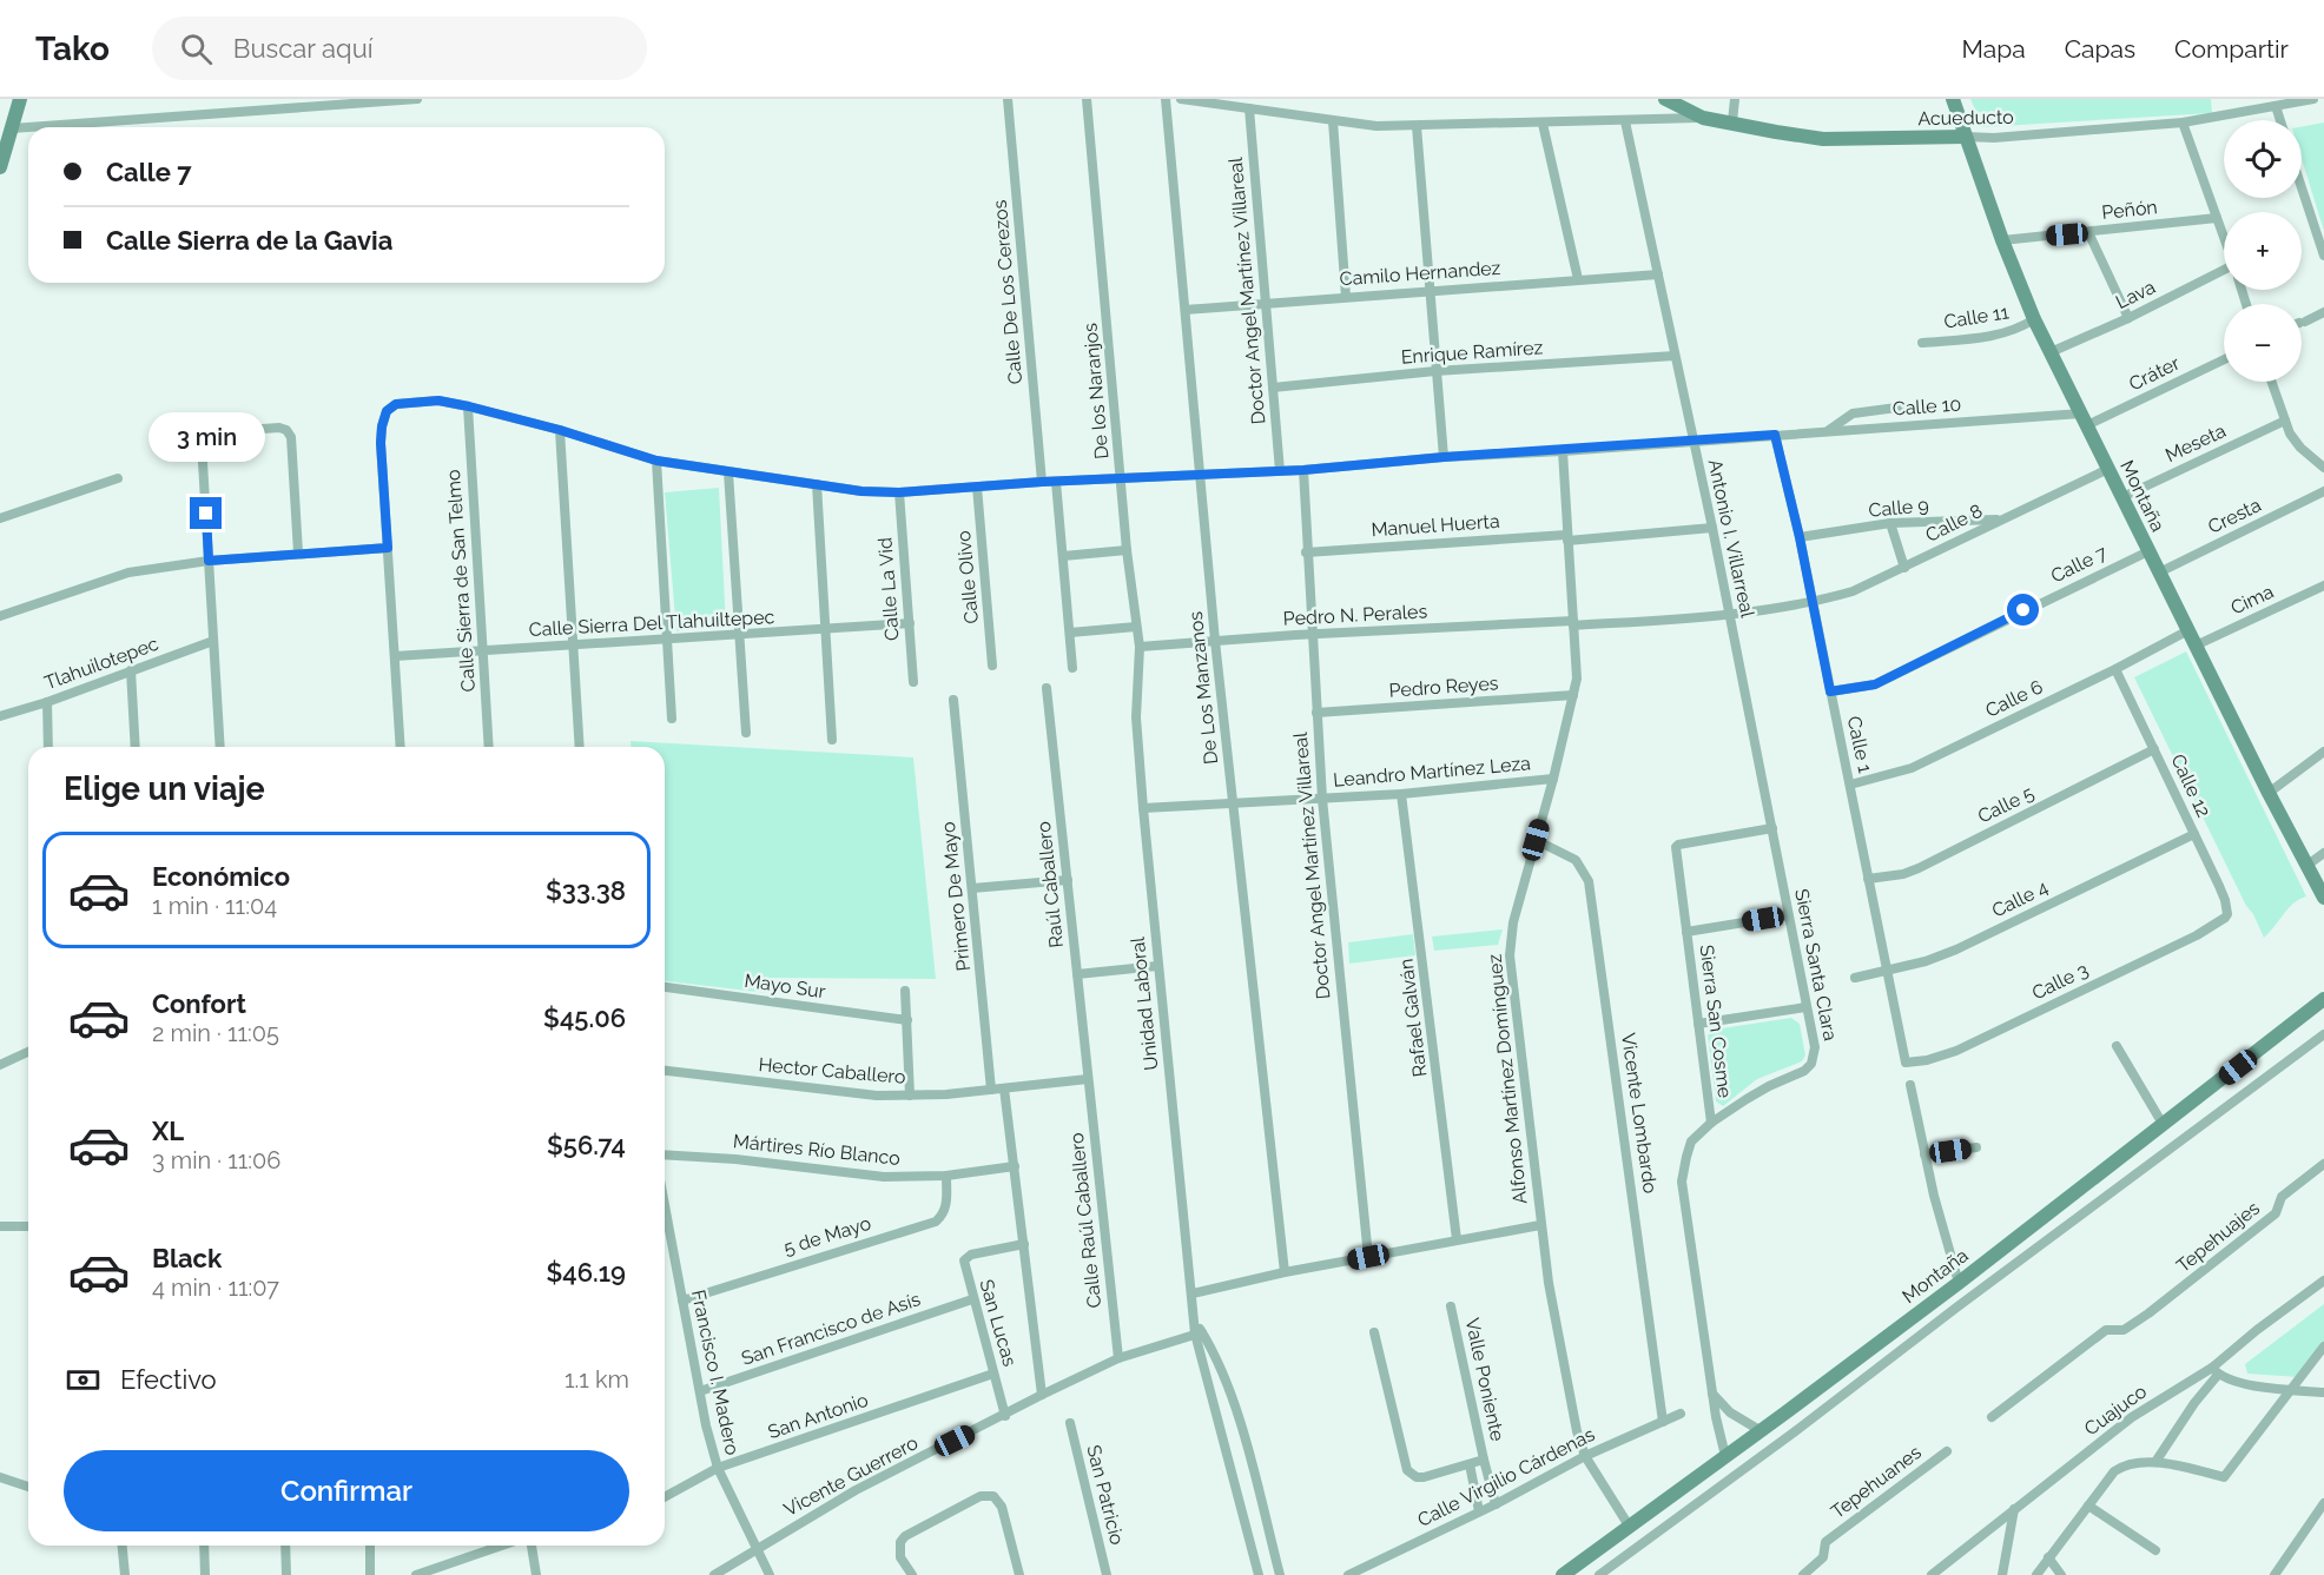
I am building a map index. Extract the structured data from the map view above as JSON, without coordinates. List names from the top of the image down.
{
  "streets": {
    "street": [
      "Acueducto",
      "Peñón",
      "Camilo Hernandez",
      "Doctor Angel Martínez Villareal",
      "Calle De Los Cerezos",
      "Lava",
      "Calle 11",
      "Enrique Ramírez",
      "Cráter",
      "De los Naranjos",
      "Calle 10",
      "Meseta",
      "Montaña",
      "Calle 9",
      "Cresta",
      "Calle 8",
      "Manuel Huerta",
      "Antonio I. Villarreal",
      "Calle 7",
      "Calle Olivo",
      "Calle Sierra de San Telmo",
      "Calle La Vid",
      "Cima",
      "Pedro N. Perales",
      "Calle Sierra Del Tlahuiltepec",
      "Tlahuilotepec",
      "Pedro Reyes",
      "De Los Manzanos",
      "Calle 6",
      "Calle 1",
      "Leandro Martínez Leza",
      "Calle 12",
      "Calle 5",
      "Raúl Caballero",
      "Primero De Mayo",
      "Calle 4",
      "Sierra Santa Clara",
      "Calle 3",
      "Mayo Sur",
      "Unidad Laboral",
      "Rafael Galván",
      "Sierra San Cosme",
      "Hector Caballero",
      "Alfonso Martínez Domínguez",
      "Vicente Lombardo",
      "Mártires Río Blanco",
      "Calle Raúl Caballero",
      "5 de Mayo",
      "Tepehuajes",
      "San Lucas",
      "San Francisco de Asís",
      "Francisco I. Madero",
      "Valle Poniente",
      "Cuajuco",
      "San Antonio",
      "Vicente Guerrero",
      "Calle Virgilio Cárdenas",
      "Tepehuanes",
      "San Patricio"
    ]
  },
  "crossings": [
    ["Acueducto", "Montaña"],
    ["Peñón", "Montaña"],
    ["Camilo Hernandez", "Doctor Angel Martínez Villareal"],
    ["Camilo Hernandez", "Antonio I. Villarreal"],
    ["Camilo Hernandez", "De Los Manzanos"],
    ["Doctor Angel Martínez Villareal", "Enrique Ramírez"],
    ["Doctor Angel Martínez Villareal", "Calle 10"],
    ["Doctor Angel Martínez Villareal", "Manuel Huerta"],
    ["Doctor Angel Martínez Villareal", "Pedro N. Perales"],
    ["Doctor Angel Martínez Villareal", "Pedro Reyes"],
    ["Doctor Angel Martínez Villareal", "Leandro Martínez Leza"],
    ["Calle De Los Cerezos", "Calle 10"],
    ["Lava", "Montaña"],
    ["Calle 11", "Montaña"],
    ["Enrique Ramírez", "Antonio I. Villarreal"],
    ["Cráter", "Calle 10"],
    ["Cráter", "Montaña"],
    ["De los Naranjos", "Calle 10"],
    ["De los Naranjos", "Pedro N. Perales"],
    ["De los Naranjos", "Unidad Laboral"],
    ["Calle 10", "Montaña"],
    ["Calle 10", "Antonio I. Villarreal"],
    ["Calle 10", "Calle Olivo"],
    ["Calle 10", "Calle Sierra de San Telmo"],
    ["Calle 10", "Calle La Vid"],
    ["Calle 10", "De Los Manzanos"],
    ["Calle 10", "Calle 1"],
    ["Calle 10", "Alfonso Martínez Domínguez"],
    ["Meseta", "Montaña"],
    ["Montaña", "Cresta"],
    ["Montaña", "Calle 8"],
    ["Montaña", "Calle 7"],
    ["Montaña", "Cima"],
    ["Montaña", "Calle 6"],
    ["Montaña", "Sierra San Cosme"],
    ["Montaña", "Alfonso Martínez Domínguez"],
    ["Calle 9", "Calle 8"],
    ["Calle 9", "Calle 1"],
    ["Calle 8", "Pedro N. Perales"],
    ["Calle 8", "Calle 1"],
    ["Manuel Huerta", "Antonio I. Villarreal"],
    ["Manuel Huerta", "Alfonso Martínez Domínguez"],
    ["Antonio I. Villarreal", "Pedro N. Perales"],
    ["Antonio I. Villarreal", "Sierra Santa Clara"],
    ["Calle 7", "Calle 1"],
    ["Calle Sierra de San Telmo", "Calle Sierra Del Tlahuiltepec"],
    ["Calle La Vid", "Calle Sierra Del Tlahuiltepec"],
    ["Pedro N. Perales", "De Los Manzanos"],
    ["Pedro N. Perales", "Calle 1"],
    ["Pedro N. Perales", "Alfonso Martínez Domínguez"],
    ["Pedro Reyes", "Alfonso Martínez Domínguez"],
    ["De Los Manzanos", "Leandro Martínez Leza"],
    ["Calle 6", "Calle 1"],
    ["Calle 6", "Calle 12"],
    ["Calle 1", "Calle 5"],
    ["Calle 1", "Calle 4"],
    ["Calle 1", "Calle 3"],
    ["Leandro Martínez Leza", "Unidad Laboral"],
    ["Leandro Martínez Leza", "Rafael Galván"],
    ["Leandro Martínez Leza", "Alfonso Martínez Domínguez"],
    ["Calle 12", "Calle 5"],
    ["Calle 12", "Calle 4"],
    ["Calle 12", "Calle 3"],
    ["Raúl Caballero", "Hector Caballero"],
    ["Raúl Caballero", "Calle Raúl Caballero"],
    ["Primero De Mayo", "Hector Caballero"],
    ["Sierra Santa Clara", "Sierra San Cosme"],
    ["Unidad Laboral", "Vicente Guerrero"],
    ["Hector Caballero", "Calle Raúl Caballero"],
    ["Alfonso Martínez Domínguez", "Vicente Lombardo"],
    ["Alfonso Martínez Domínguez", "Calle Virgilio Cárdenas"],
    ["Vicente Lombardo", "Calle Virgilio Cárdenas"],
    ["Mártires Río Blanco", "5 de Mayo"],
    ["Calle Raúl Caballero", "Vicente Guerrero"],
    ["5 de Mayo", "Francisco I. Madero"],
    ["San Lucas", "San Francisco de Asís"],
    ["San Lucas", "San Antonio"],
    ["San Lucas", "Vicente Guerrero"],
    ["San Francisco de Asís", "Francisco I. Madero"],
    ["Francisco I. Madero", "San Antonio"],
    ["Francisco I. Madero", "Vicente Guerrero"],
    ["Valle Poniente", "Calle Virgilio Cárdenas"]
  ],
  "page": {
    "header": "Tako",
    "search": "Buscar aquí",
    "nav": ["Mapa", "Capas", "Compartir"],
    "map_buttons": ["+", "−"],
    "banner": ["Calle 7", "Calle Sierra de la Gavia"],
    "bubble": "3 min",
    "heading": "Elige un viaje",
    "list": [
      {
        "name": "Económico",
        "note": "1 min · 11:04",
        "value": "$33.38"
      },
      {
        "name": "Confort",
        "note": "2 min · 11:05",
        "value": "$45.06"
      },
      {
        "name": "XL",
        "note": "3 min · 11:06",
        "value": "$56.74"
      },
      {
        "name": "Black",
        "note": "4 min · 11:07",
        "value": "$46.19"
      }
    ],
    "pay": ["Efectivo", "1.1 km"],
    "buttons": "Confirmar"
  }
}
